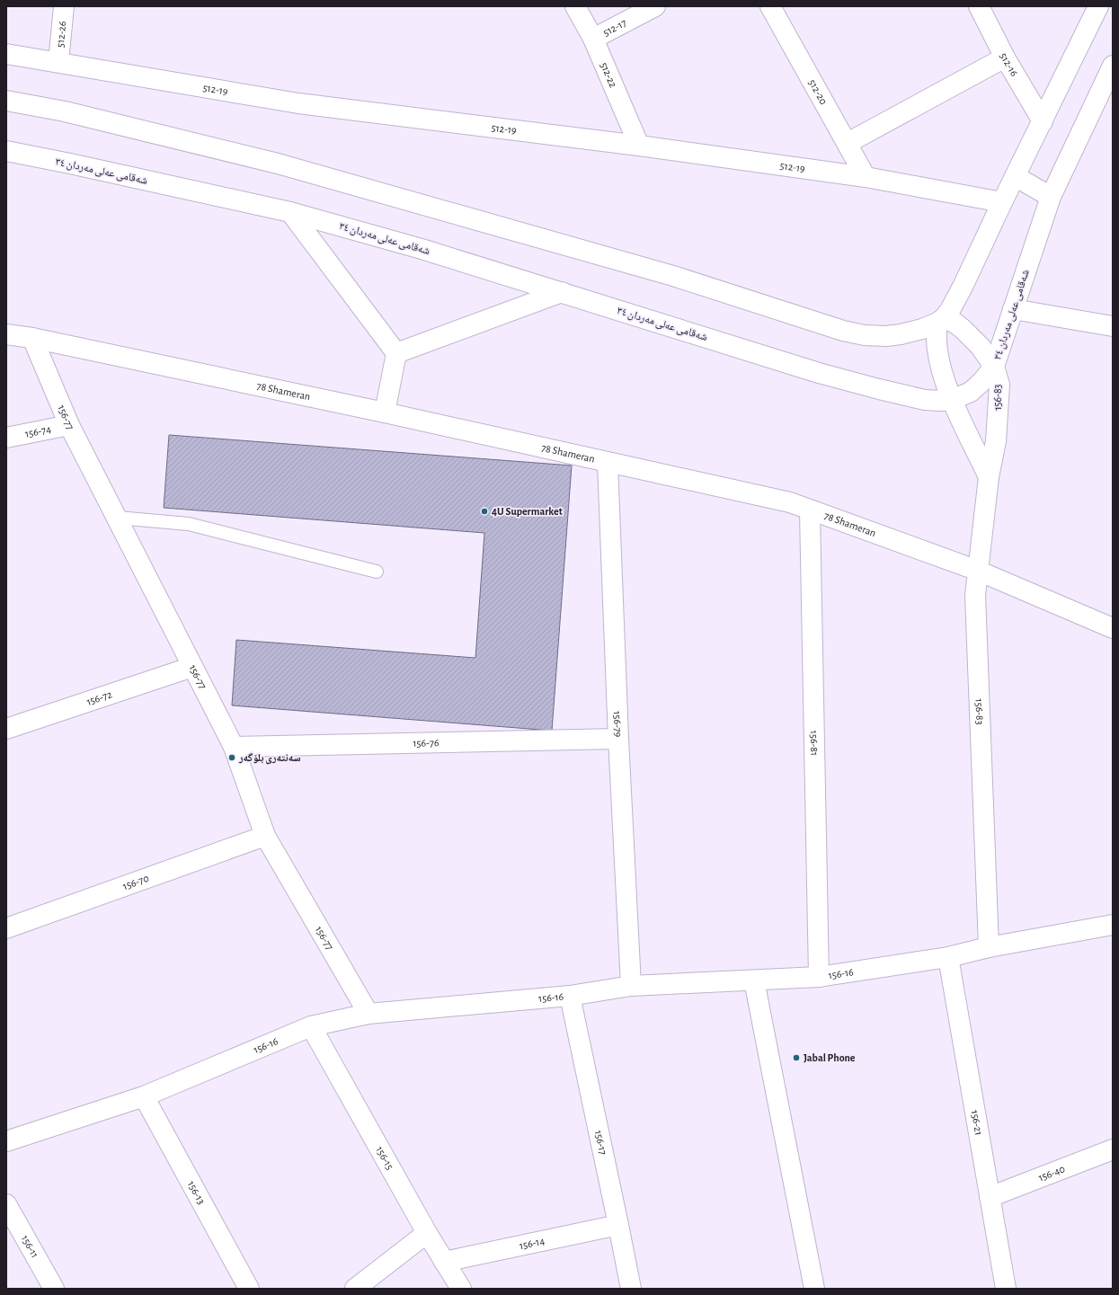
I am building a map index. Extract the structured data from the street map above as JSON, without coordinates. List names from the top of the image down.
{
  "streets": {
    "street": [
      "512-17",
      "512-26",
      "512-16",
      "512-22",
      "512-19",
      "512-20",
      "شەقامی عەلی مەردان ٣٤",
      "78 Shameran",
      "156-83",
      "156-77",
      "156-74",
      "156-72",
      "156-79",
      "156-76",
      "156-81",
      "156-70",
      "156-16",
      "156-21",
      "156-17",
      "156-15",
      "156-40",
      "156-13",
      "156-14",
      "156-11"
    ]
  },
  "crossings": [
    ["512-17", "512-22"],
    ["512-26", "512-19"],
    ["512-22", "512-19"],
    ["512-19", "512-20"],
    ["شەقامی عەلی مەردان ٣٤", "156-83"],
    ["78 Shameran", "156-83"],
    ["78 Shameran", "156-77"],
    ["78 Shameran", "156-79"],
    ["78 Shameran", "156-81"],
    ["156-83", "156-16"],
    ["156-77", "156-74"],
    ["156-77", "156-72"],
    ["156-77", "156-76"],
    ["156-77", "156-70"],
    ["156-77", "156-16"],
    ["156-79", "156-76"],
    ["156-79", "156-16"],
    ["156-81", "156-16"],
    ["156-16", "156-21"],
    ["156-16", "156-17"],
    ["156-16", "156-15"],
    ["156-16", "156-13"],
    ["156-21", "156-40"],
    ["156-17", "156-14"],
    ["156-15", "156-14"]
  ],
  "places": ["4U Supermarket", "سەنتەری بلۆگەر", "Jabal Phone"]
}
